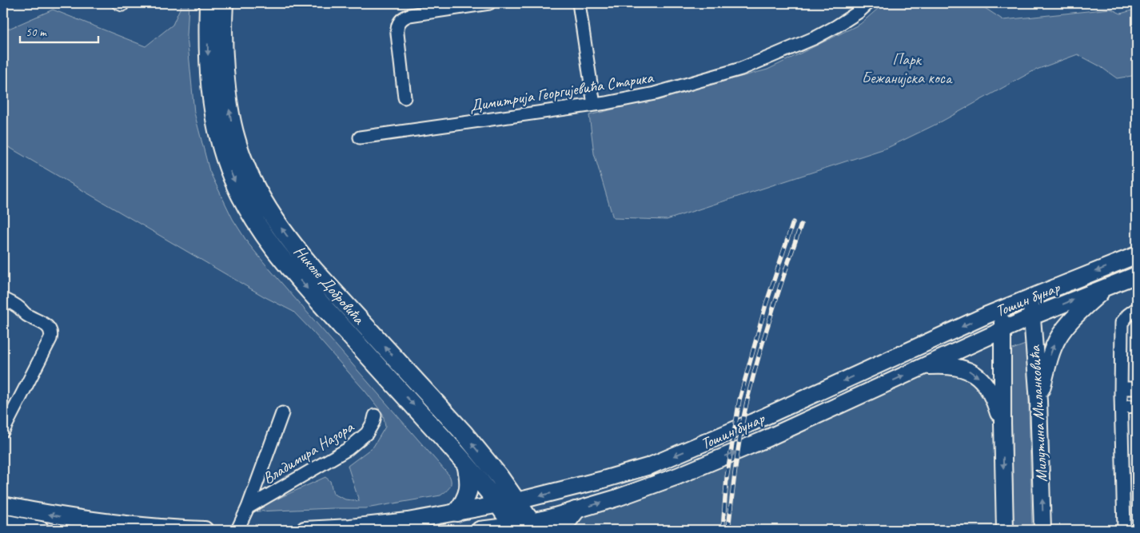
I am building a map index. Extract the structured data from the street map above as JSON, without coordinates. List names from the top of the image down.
{
  "streets": {
    "main road": ["Николе Добровића", "Тошин бунар", "Милутина Миланковића"],
    "street": ["Димитрија Георгијевића Старика", "Владимира Назора"]
  },
  "crossings": [
    ["Николе Добровића", "Тошин бунар"],
    ["Тошин бунар", "Милутина Миланковића"]
  ],
  "parks": ["Парк Бежанијска коса"],
  "scale_bar": "50 m"
}
